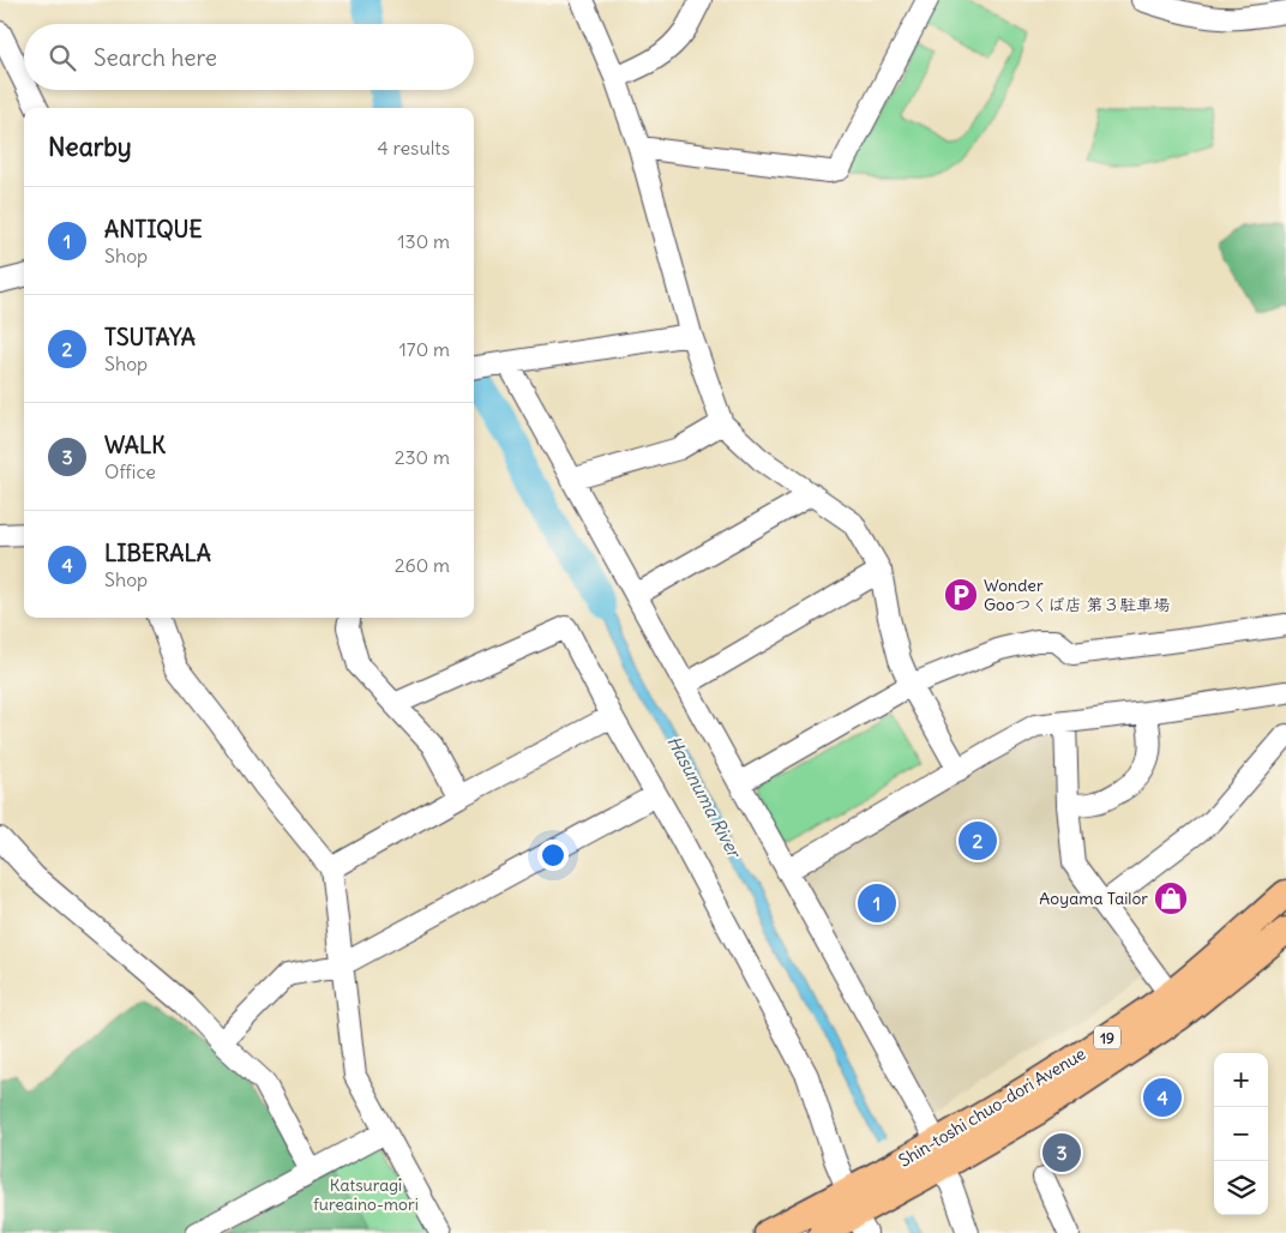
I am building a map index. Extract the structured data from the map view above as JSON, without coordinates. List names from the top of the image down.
{
  "streets": {
    "main road": ["19", "Shin-toshi chuo-dori Avenue"]
  },
  "water": ["Hasunuma River"],
  "parks": ["Katsuragi fureaino-mori"],
  "places": {
    "parking": ["Wonder Gooつくば店 第３駐車場"],
    "shop": ["Aoyama Tailor"]
  },
  "page": {
    "search": "Search here",
    "heading": ["Nearby", "4 results"],
    "list": [
      {
        "mark": "1",
        "name": "ANTIQUE",
        "note": "Shop",
        "value": "130 m"
      },
      {
        "mark": "2",
        "name": "TSUTAYA",
        "note": "Shop",
        "value": "170 m"
      },
      {
        "mark": "3",
        "name": "WALK",
        "note": "Office",
        "value": "230 m"
      },
      {
        "mark": "4",
        "name": "LIBERALA",
        "note": "Shop",
        "value": "260 m"
      }
    ],
    "pins": [
      "2",
      "1",
      "4",
      "3"
    ],
    "map_buttons": ["+", "−"]
  }
}
